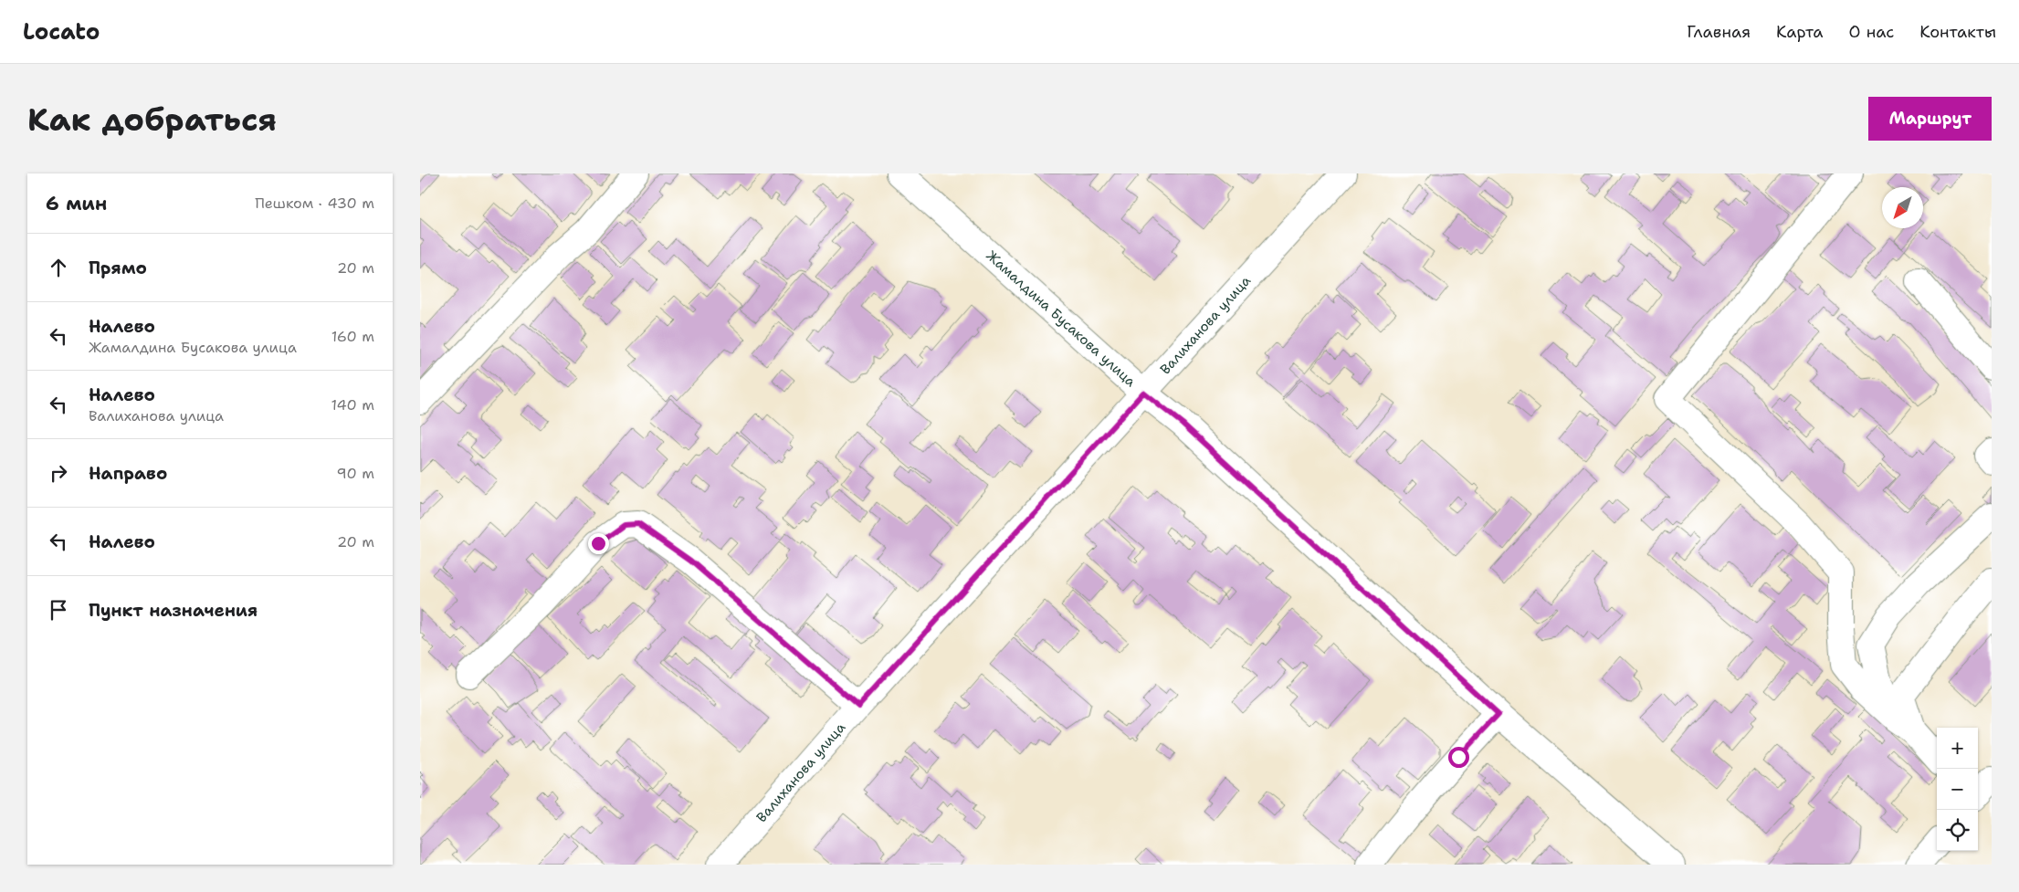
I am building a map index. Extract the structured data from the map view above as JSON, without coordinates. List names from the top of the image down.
{
  "streets": {
    "street": ["Жамалдина Бусакова улица", "Валиханова улица"]
  },
  "crossings": [
    ["Жамалдина Бусакова улица", "Валиханова улица"]
  ],
  "north": "bottom left",
  "page": {
    "header": "Locato",
    "nav": [
      "Главная",
      "Карта",
      "О нас",
      "Контакты"
    ],
    "buttons": "Маршрут",
    "title": "Как добраться",
    "heading": ["6 мин", "Пешком · 430 m"],
    "list": [
      ["Прямо", "20 m"],
      ["Налево", "Жамалдина Бусакова улица", "160 m"],
      ["Налево", "Валиханова улица", "140 m"],
      ["Направо", "90 m"],
      ["Налево", "20 m"],
      "Пункт назначения"
    ],
    "map_buttons": ["+", "−"]
  }
}
